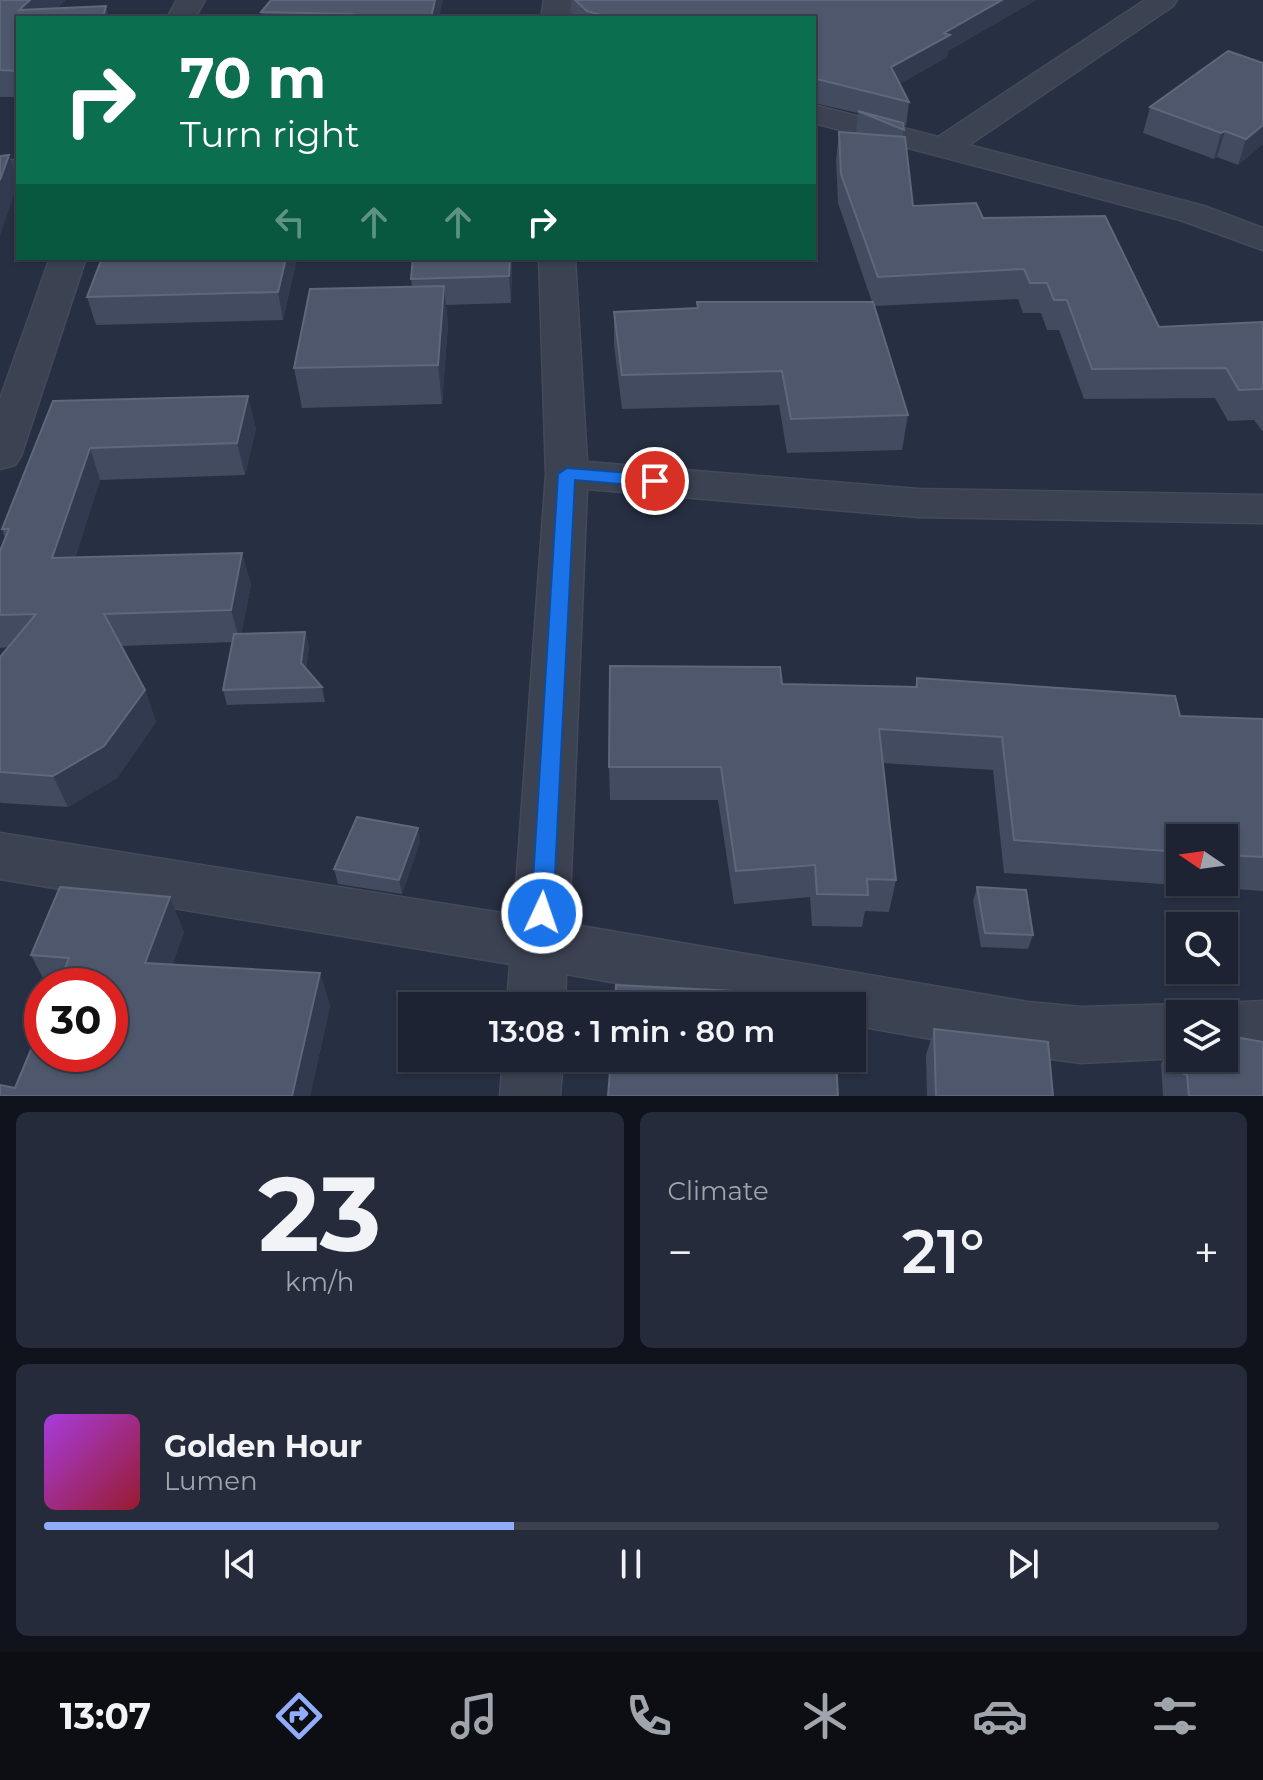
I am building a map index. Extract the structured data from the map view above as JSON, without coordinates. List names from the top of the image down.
{
  "north": "left",
  "page": {
    "turn": ["70 m", "Turn right"],
    "limit": "30",
    "trip": "13:08 · 1 min · 80 m",
    "tile": [
      ["23", "km/h"],
      "Climate"
    ],
    "heat": ["−", "21°", "+"],
    "song": ["Golden Hour", "Lumen"],
    "tabs": "13:07"
  }
}
